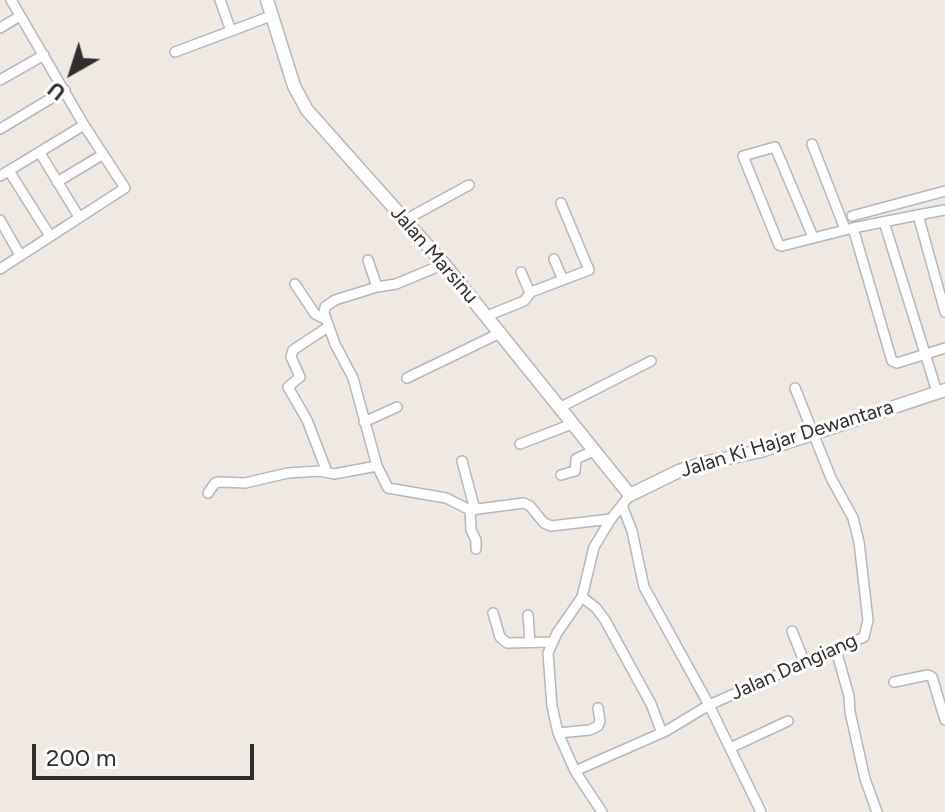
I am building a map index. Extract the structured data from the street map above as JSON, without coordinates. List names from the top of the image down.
{
  "streets": {
    "street": ["Jalan Marsinu", "Jalan Ki Hajar Dewantara", "Jalan Dangiang"]
  },
  "crossings": [
    ["Jalan Marsinu", "Jalan Ki Hajar Dewantara"],
    ["Jalan Ki Hajar Dewantara", "Jalan Dangiang"]
  ],
  "scale_bar": "200 m",
  "north": "bottom left"
}
